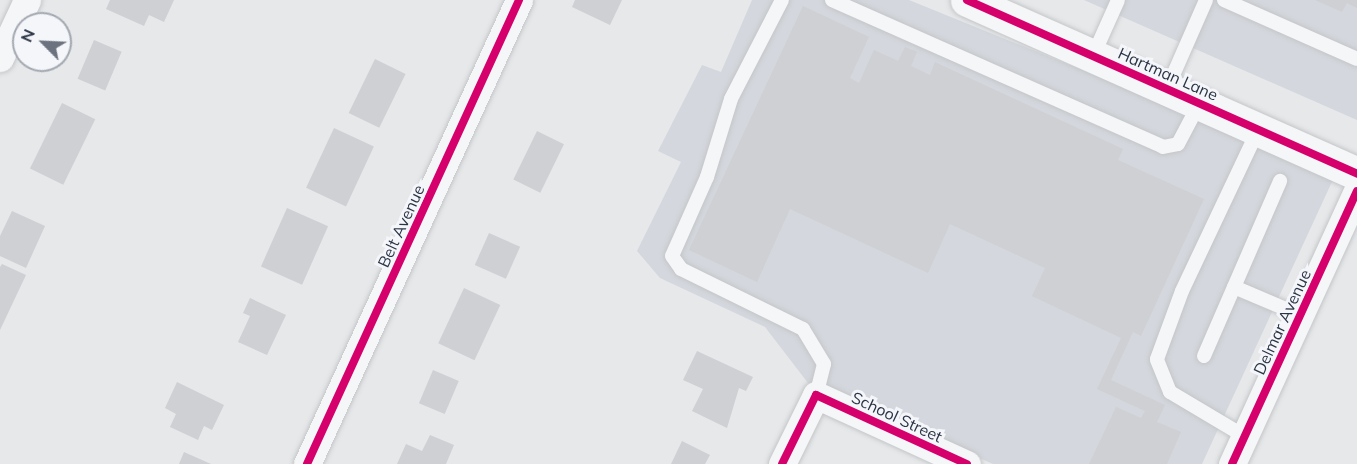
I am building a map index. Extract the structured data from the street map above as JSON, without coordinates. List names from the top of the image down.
{
  "streets": {
    "street": [
      "Hartman Lane",
      "Belt Avenue",
      "Delmar Avenue",
      "School Street"
    ]
  },
  "north": "top left"
}
